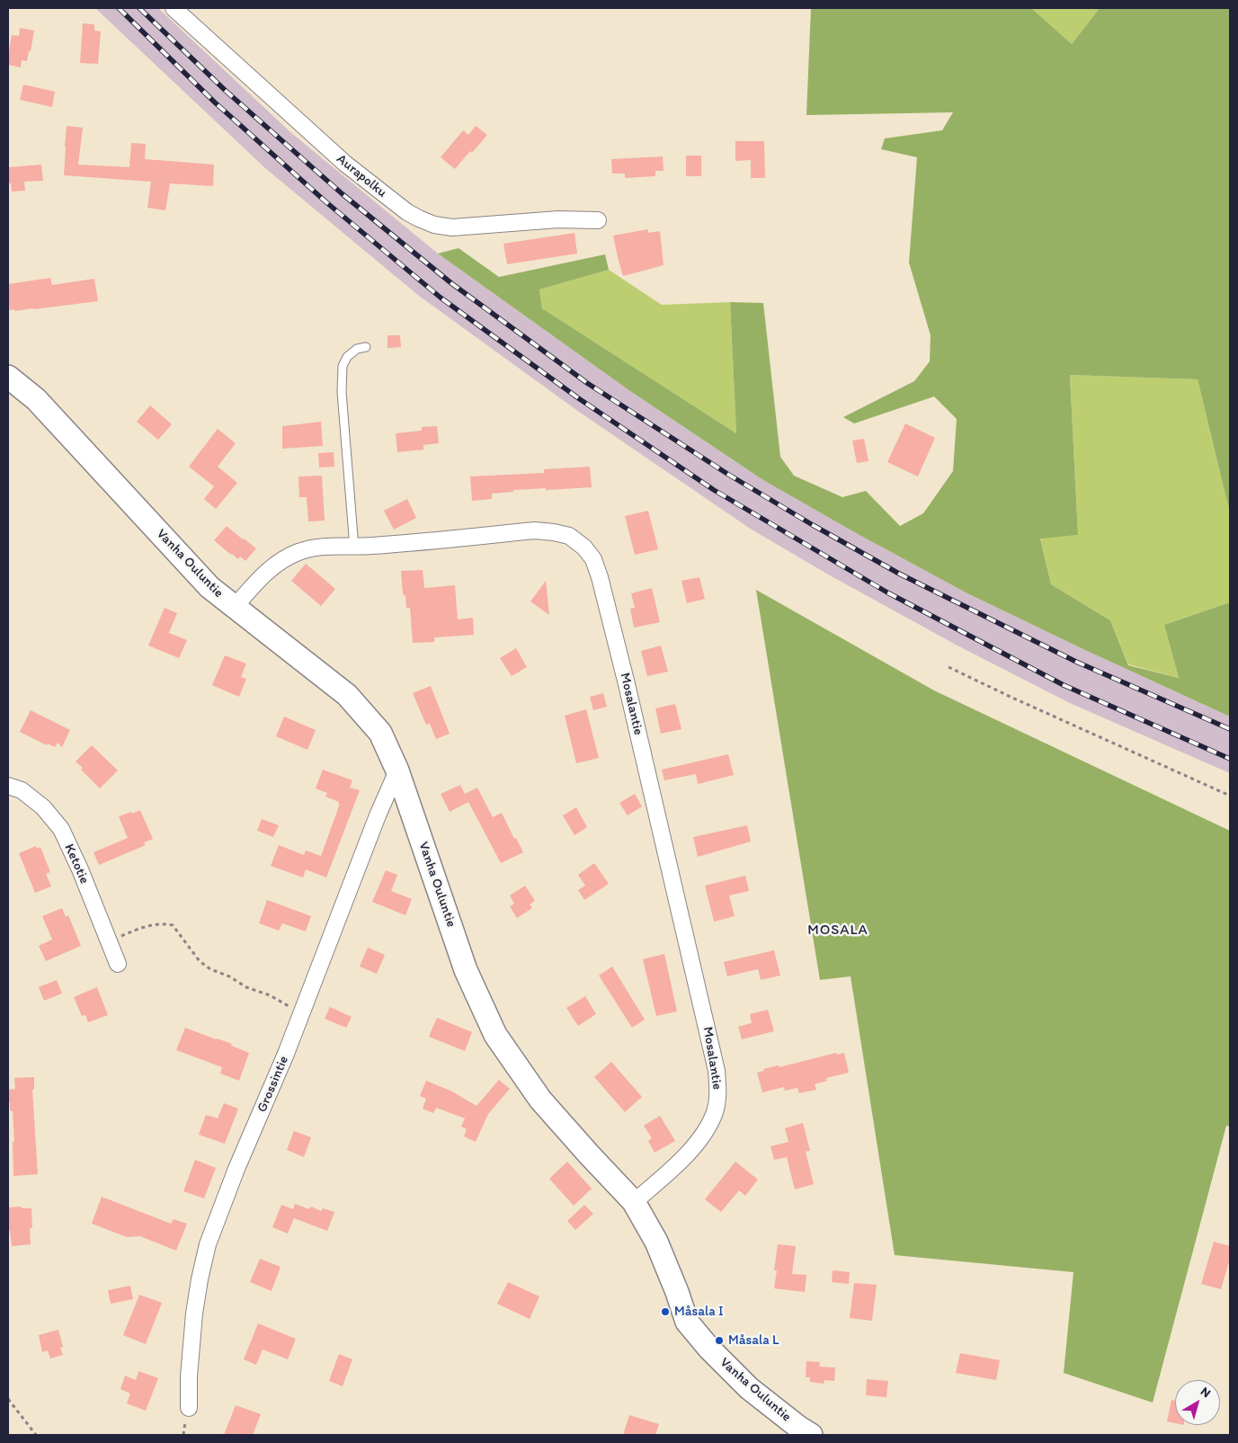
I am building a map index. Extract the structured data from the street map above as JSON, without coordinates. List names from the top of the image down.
{
  "streets": {
    "street": [
      "Aurapolku",
      "Vanha Ouluntie",
      "Mosalantie",
      "Ketotie",
      "Grossintie"
    ]
  },
  "crossings": [
    ["Vanha Ouluntie", "Mosalantie"],
    ["Vanha Ouluntie", "Grossintie"]
  ],
  "districts": ["MOSALA"],
  "places": ["Måsala I", "Måsala L"],
  "north": "top right"
}
